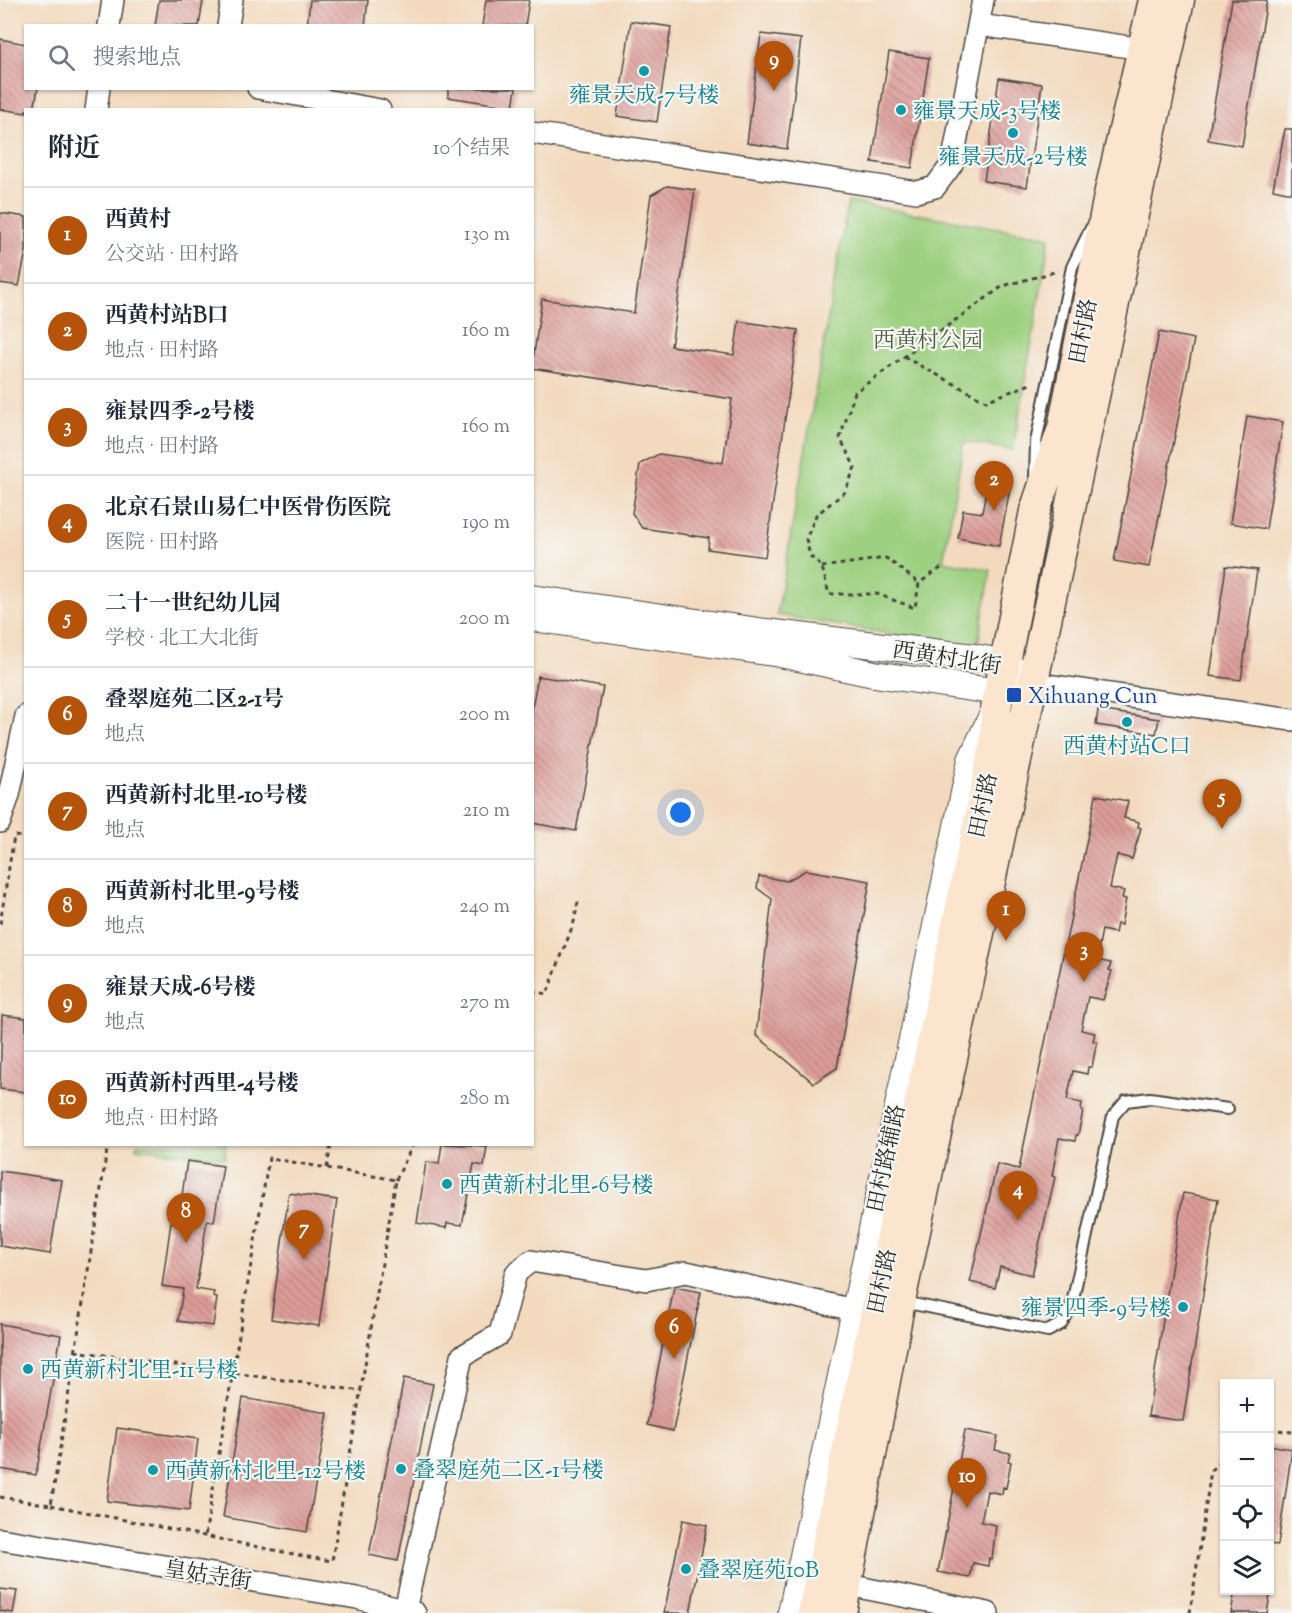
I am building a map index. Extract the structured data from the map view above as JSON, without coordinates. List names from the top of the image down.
{
  "streets": {
    "main road": ["田村路"],
    "street": ["西黄村北街", "田村路辅路", "皇姑寺街"]
  },
  "crossings": [
    ["田村路", "西黄村北街"],
    ["田村路", "田村路辅路"],
    ["西黄村北街", "田村路辅路"]
  ],
  "parks": ["西黄村公园"],
  "places": {
    "other": [
      "雍景天成-7号楼",
      "雍景天成-3号楼",
      "雍景天成-2号楼",
      "西黄村站C口",
      "西黄新村北里-6号楼",
      "雍景四季-9号楼",
      "西黄新村北里-11号楼",
      "叠翠庭苑二区-1号楼",
      "西黄新村北里-12号楼",
      "叠翠庭苑10B"
    ],
    "transit": ["Xihuang Cun"]
  },
  "page": {
    "search": "搜索地点",
    "pins": [
      "9",
      "2",
      "5",
      "1",
      "3",
      "4",
      "8",
      "7",
      "6",
      "10"
    ],
    "heading": ["附近", "10个结果"],
    "list": [
      {
        "mark": "1",
        "name": "西黄村",
        "note": "公交站 · 田村路",
        "value": "130 m"
      },
      {
        "mark": "2",
        "name": "西黄村站B口",
        "note": "地点 · 田村路",
        "value": "160 m"
      },
      {
        "mark": "3",
        "name": "雍景四季-2号楼",
        "note": "地点 · 田村路",
        "value": "160 m"
      },
      {
        "mark": "4",
        "name": "北京石景山易仁中医骨伤医院",
        "note": "医院 · 田村路",
        "value": "190 m"
      },
      {
        "mark": "5",
        "name": "二十一世纪幼儿园",
        "note": "学校 · 北工大北街",
        "value": "200 m"
      },
      {
        "mark": "6",
        "name": "叠翠庭苑二区2-1号",
        "note": "地点",
        "value": "200 m"
      },
      {
        "mark": "7",
        "name": "西黄新村北里-10号楼",
        "note": "地点",
        "value": "210 m"
      },
      {
        "mark": "8",
        "name": "西黄新村北里-9号楼",
        "note": "地点",
        "value": "240 m"
      },
      {
        "mark": "9",
        "name": "雍景天成-6号楼",
        "note": "地点",
        "value": "270 m"
      },
      {
        "mark": "10",
        "name": "西黄新村西里-4号楼",
        "note": "地点 · 田村路",
        "value": "280 m"
      }
    ],
    "map_buttons": ["+", "−"]
  }
}
